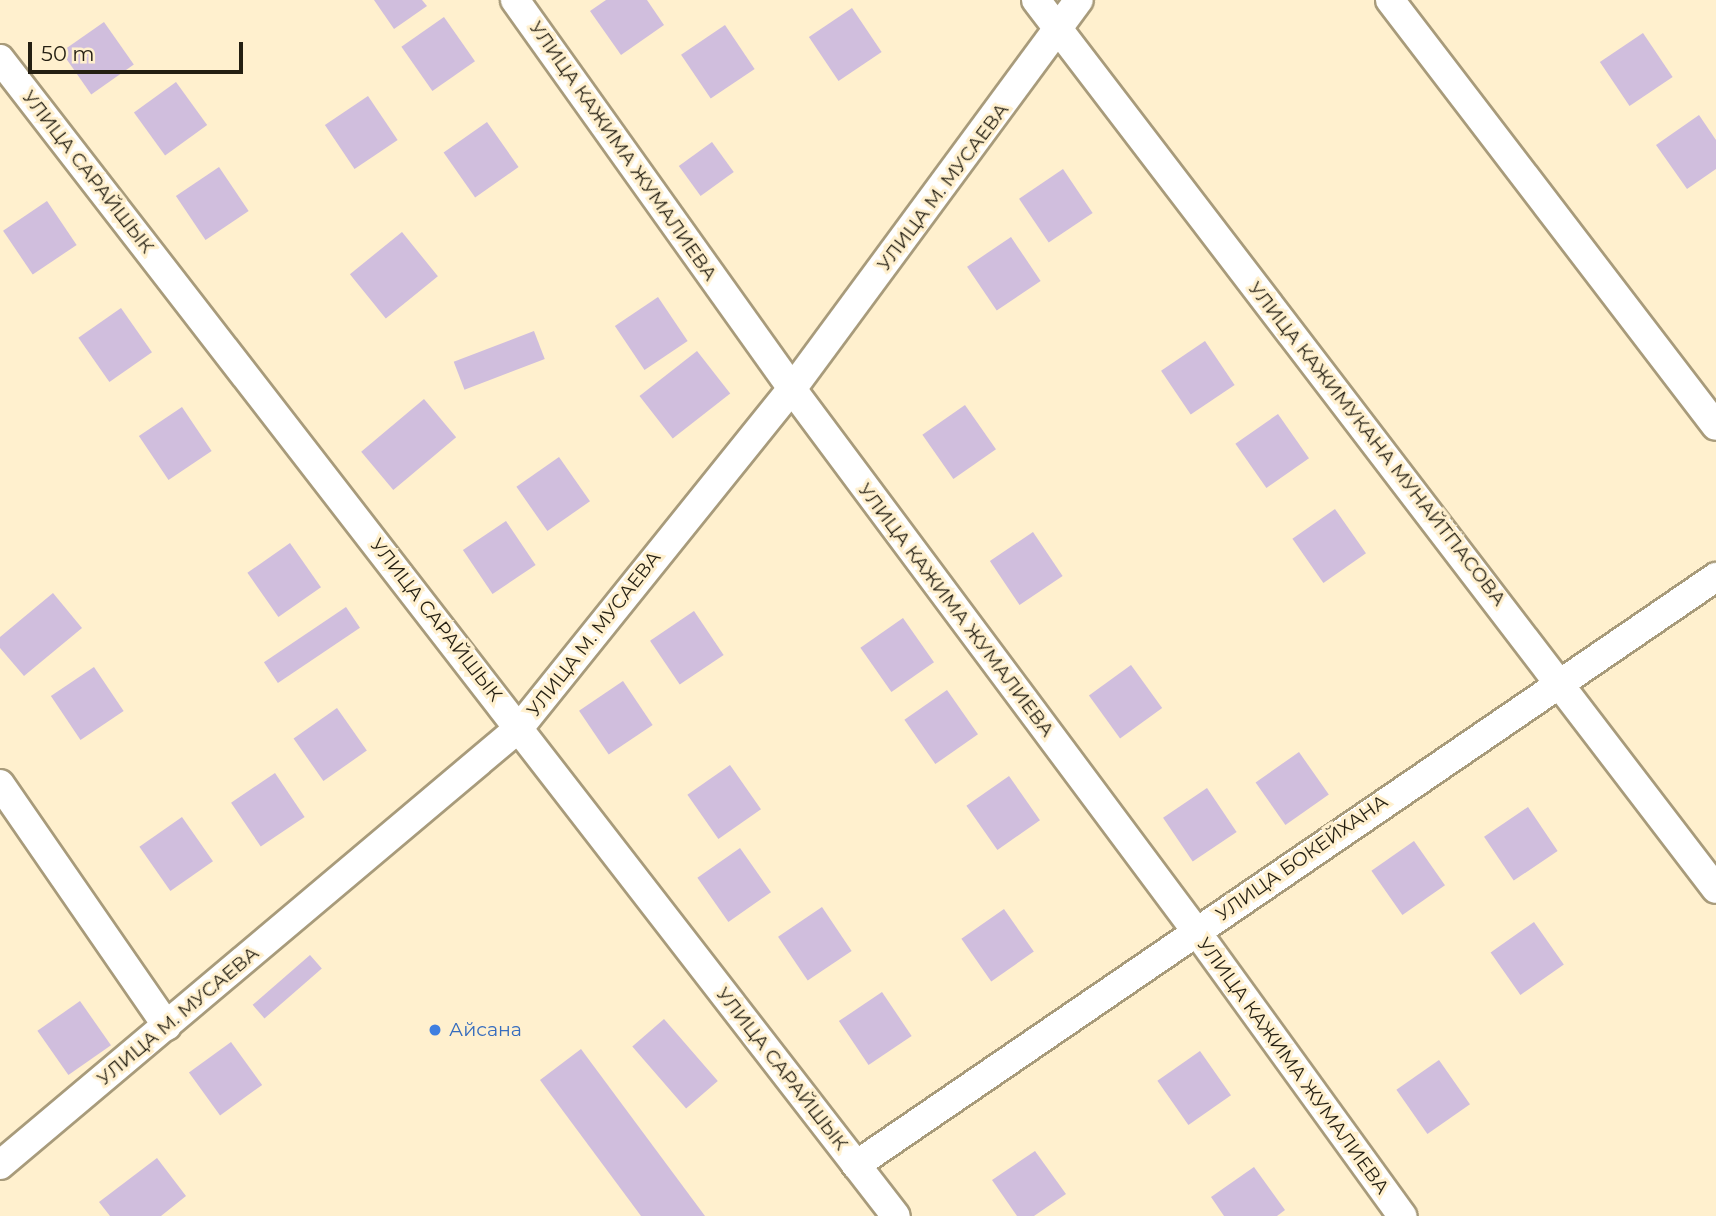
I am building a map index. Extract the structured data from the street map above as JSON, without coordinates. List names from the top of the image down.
{
  "streets": {
    "street": [
      "УЛИЦА КАЖИМА ЖУМАЛИЕВА",
      "УЛИЦА САРАЙШЫК",
      "УЛИЦА М. МУСАЕВА",
      "УЛИЦА КАЖИМУКАНА МУНАЙТПАСОВА",
      "УЛИЦА БОКЕЙХАНА"
    ]
  },
  "crossings": [
    ["УЛИЦА КАЖИМА ЖУМАЛИЕВА", "УЛИЦА М. МУСАЕВА"],
    ["УЛИЦА КАЖИМА ЖУМАЛИЕВА", "УЛИЦА БОКЕЙХАНА"],
    ["УЛИЦА САРАЙШЫК", "УЛИЦА М. МУСАЕВА"],
    ["УЛИЦА САРАЙШЫК", "УЛИЦА БОКЕЙХАНА"],
    ["УЛИЦА М. МУСАЕВА", "УЛИЦА КАЖИМУКАНА МУНАЙТПАСОВА"],
    ["УЛИЦА КАЖИМУКАНА МУНАЙТПАСОВА", "УЛИЦА БОКЕЙХАНА"]
  ],
  "places": ["Айсана"],
  "scale_bar": "50 m"
}
